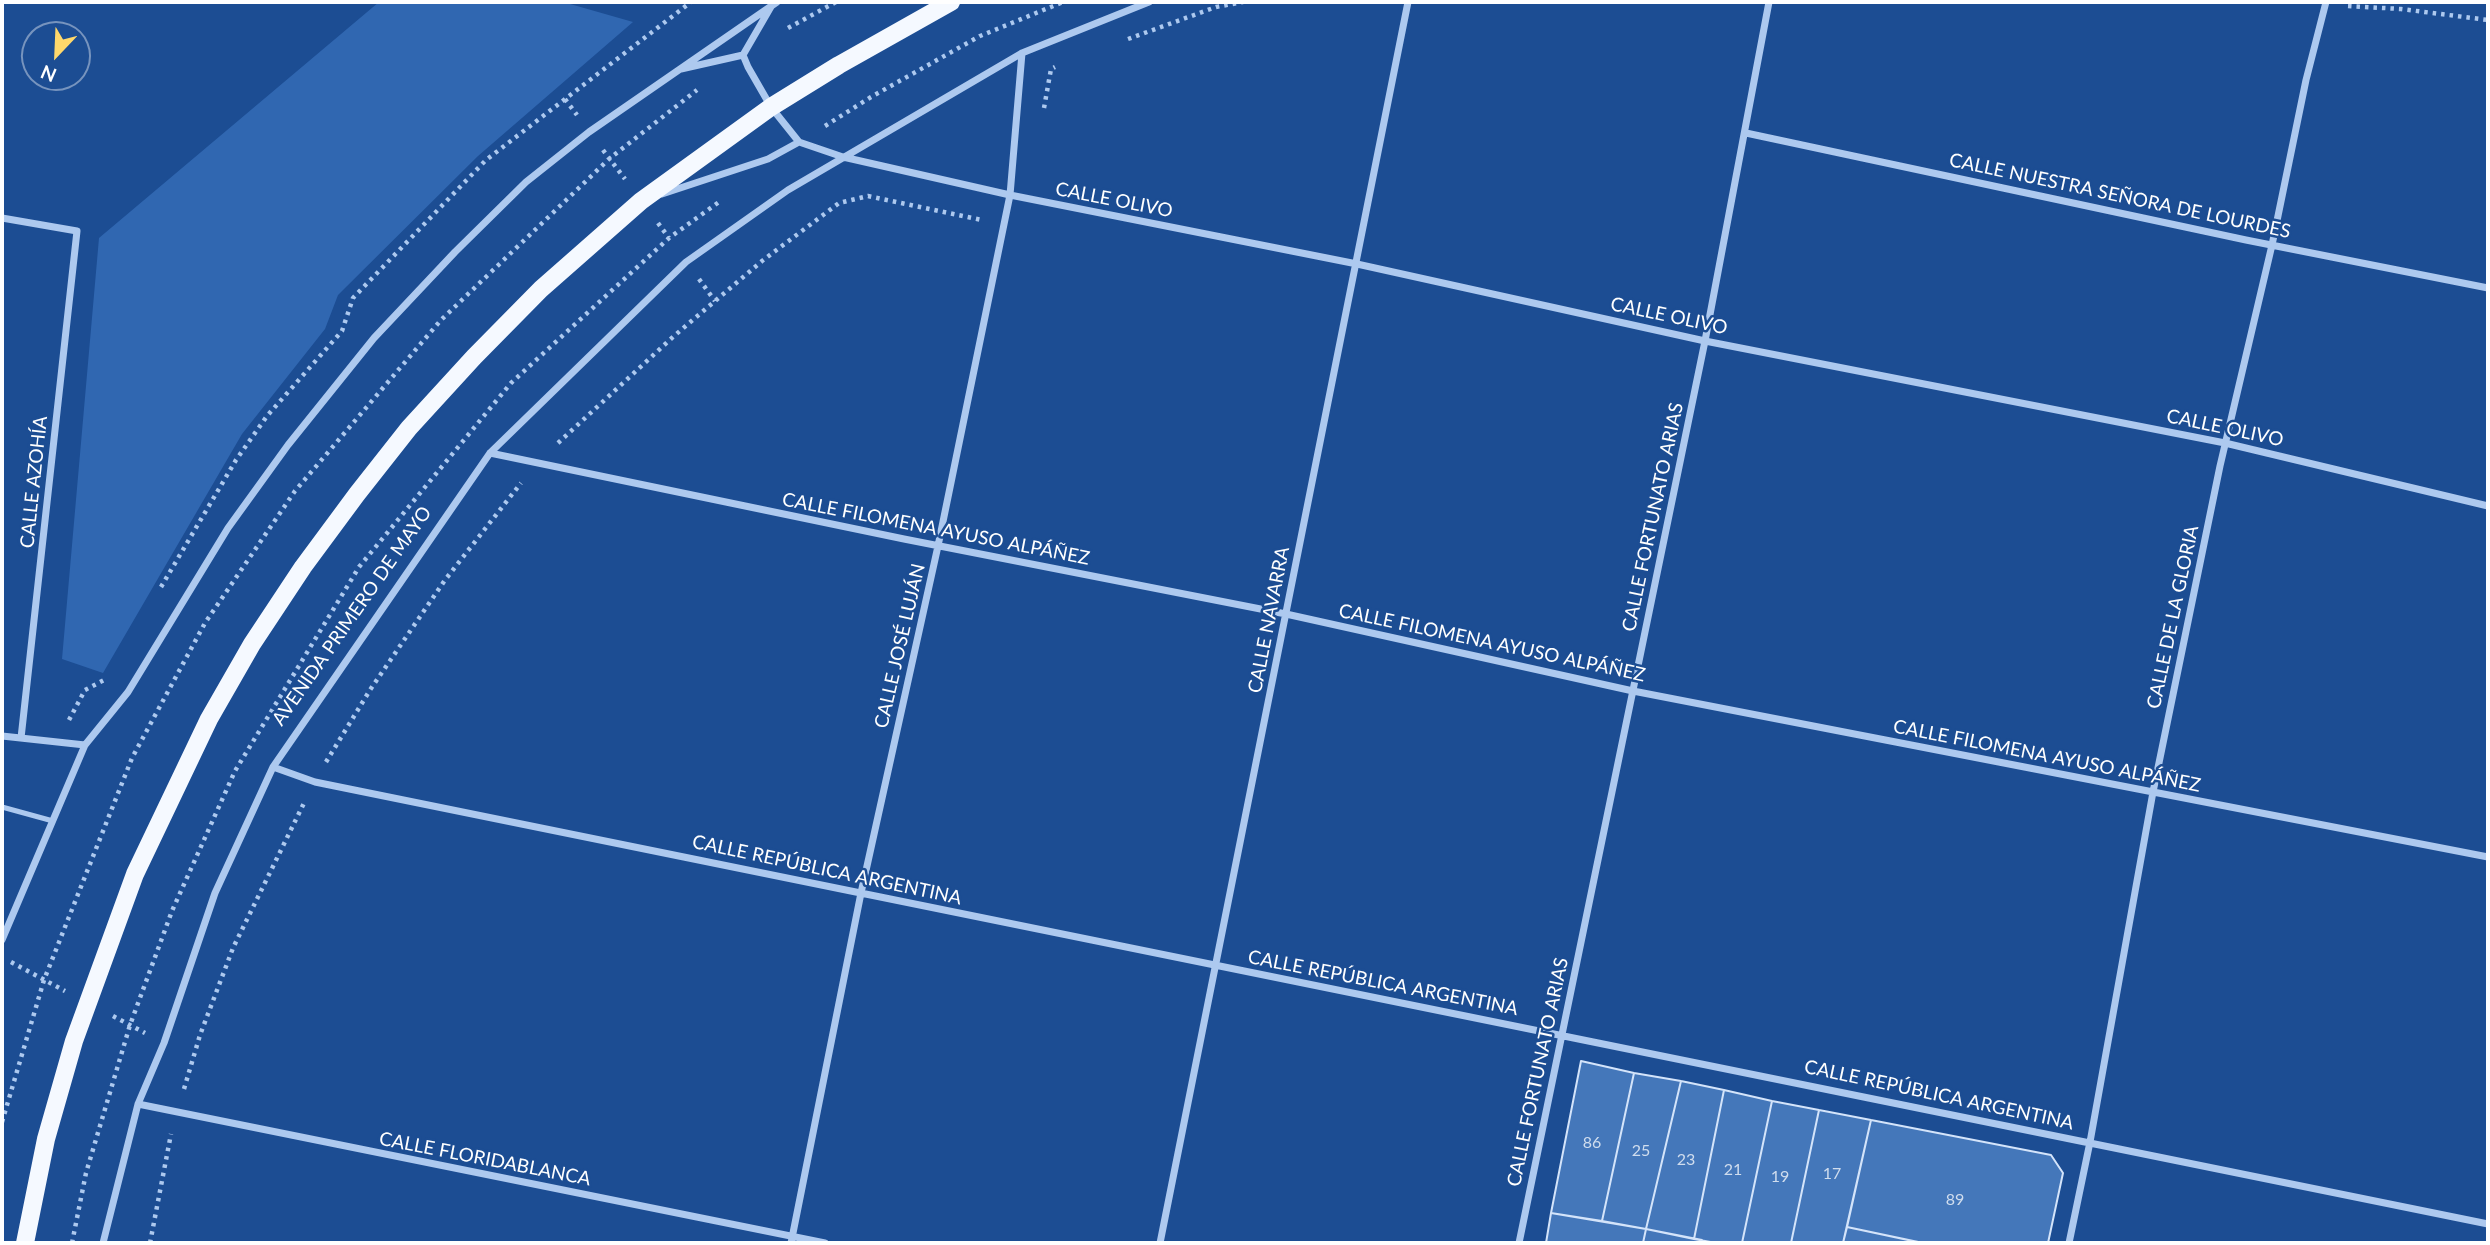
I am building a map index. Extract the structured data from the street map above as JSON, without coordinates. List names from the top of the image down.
{
  "streets": {
    "street": [
      "CALLE NUESTRA SEÑORA DE LOURDES",
      "CALLE OLIVO",
      "CALLE AZOHÍA",
      "CALLE FORTUNATO ARIAS",
      "CALLE FILOMENA AYUSO ALPÁÑEZ",
      "AVENIDA PRIMERO DE MAYO",
      "CALLE DE LA GLORIA",
      "CALLE NAVARRA",
      "CALLE JOSÉ LUJÁN",
      "CALLE REPÚBLICA ARGENTINA",
      "CALLE FLORIDABLANCA"
    ]
  },
  "crossings": [
    ["CALLE NUESTRA SEÑORA DE LOURDES", "CALLE FORTUNATO ARIAS"],
    ["CALLE NUESTRA SEÑORA DE LOURDES", "CALLE DE LA GLORIA"],
    ["CALLE OLIVO", "CALLE FORTUNATO ARIAS"],
    ["CALLE OLIVO", "AVENIDA PRIMERO DE MAYO"],
    ["CALLE OLIVO", "CALLE DE LA GLORIA"],
    ["CALLE OLIVO", "CALLE NAVARRA"],
    ["CALLE OLIVO", "CALLE JOSÉ LUJÁN"],
    ["CALLE FORTUNATO ARIAS", "CALLE FILOMENA AYUSO ALPÁÑEZ"],
    ["CALLE FORTUNATO ARIAS", "CALLE REPÚBLICA ARGENTINA"],
    ["CALLE FILOMENA AYUSO ALPÁÑEZ", "AVENIDA PRIMERO DE MAYO"],
    ["CALLE FILOMENA AYUSO ALPÁÑEZ", "CALLE DE LA GLORIA"],
    ["CALLE FILOMENA AYUSO ALPÁÑEZ", "CALLE NAVARRA"],
    ["CALLE FILOMENA AYUSO ALPÁÑEZ", "CALLE JOSÉ LUJÁN"],
    ["AVENIDA PRIMERO DE MAYO", "CALLE JOSÉ LUJÁN"],
    ["AVENIDA PRIMERO DE MAYO", "CALLE REPÚBLICA ARGENTINA"],
    ["AVENIDA PRIMERO DE MAYO", "CALLE FLORIDABLANCA"],
    ["CALLE DE LA GLORIA", "CALLE REPÚBLICA ARGENTINA"],
    ["CALLE NAVARRA", "CALLE REPÚBLICA ARGENTINA"],
    ["CALLE JOSÉ LUJÁN", "CALLE REPÚBLICA ARGENTINA"],
    ["CALLE JOSÉ LUJÁN", "CALLE FLORIDABLANCA"]
  ],
  "house_numbers": [
    "86",
    "25",
    "23",
    "21",
    "17",
    "19",
    "89"
  ],
  "north": "bottom left"
}
